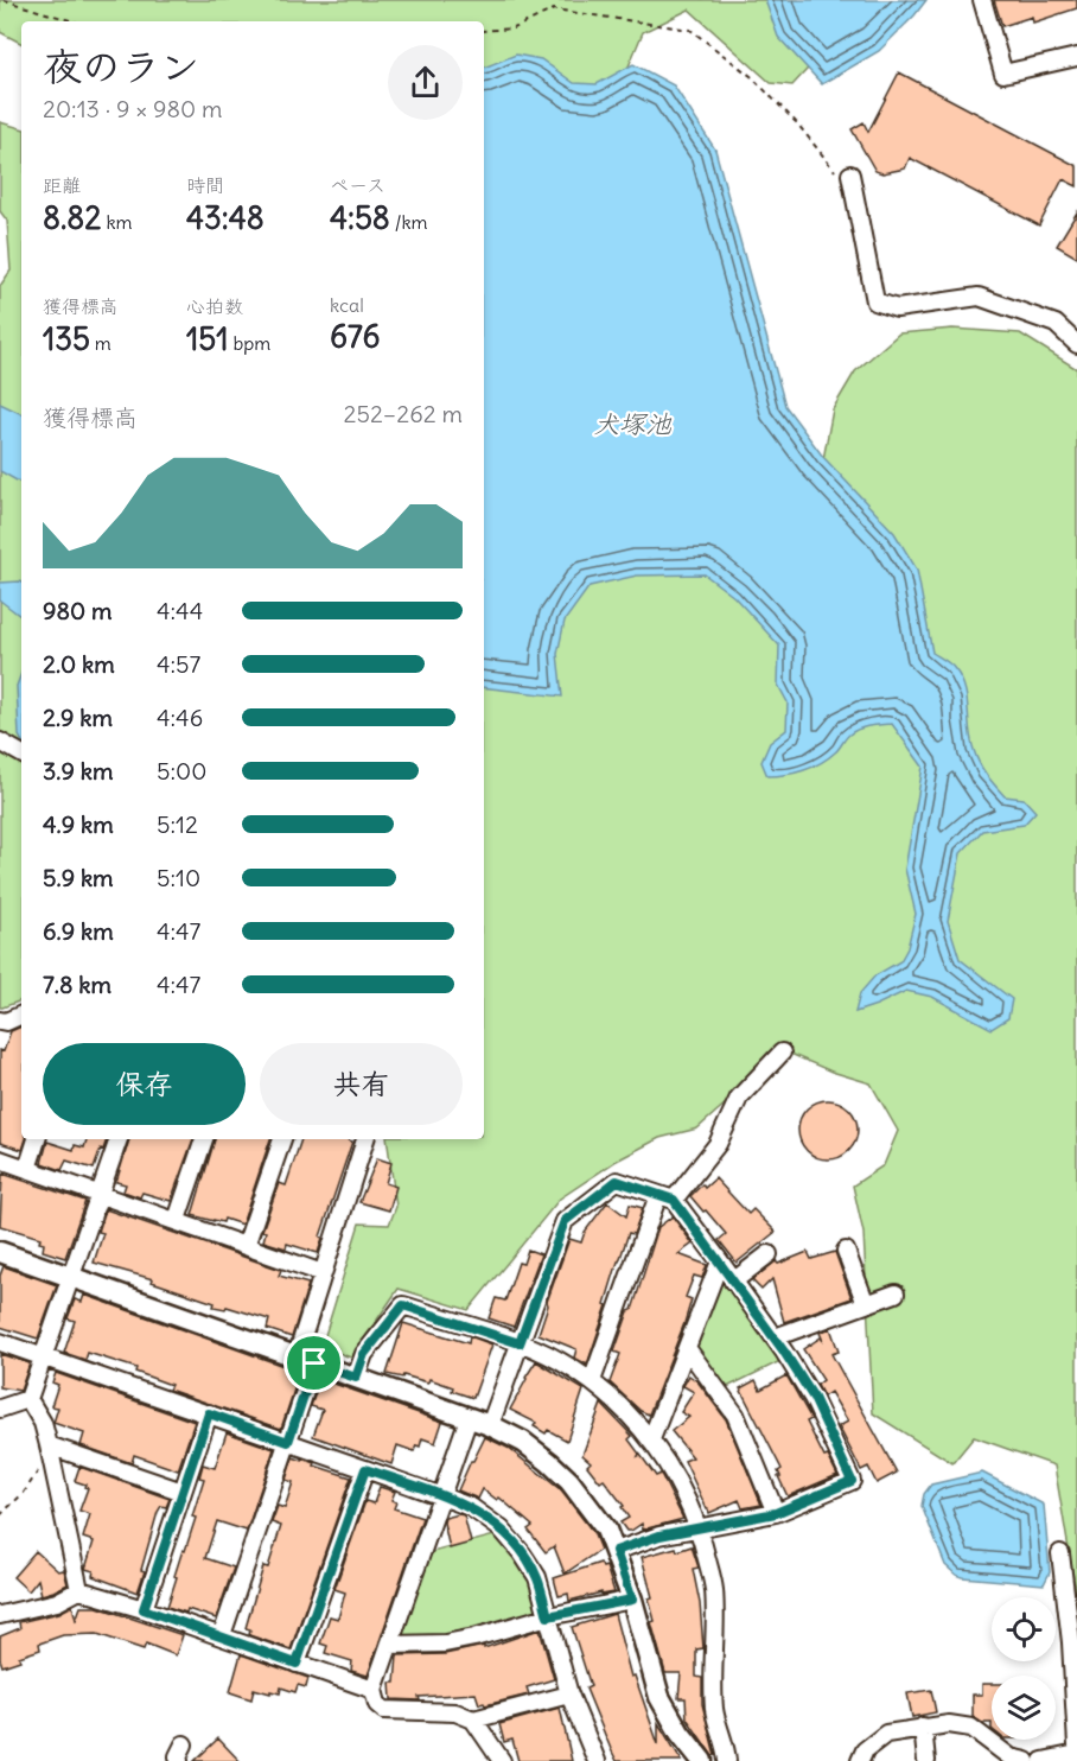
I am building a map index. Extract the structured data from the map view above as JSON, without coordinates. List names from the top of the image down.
{
  "water": ["犬塚池"],
  "page": {
    "heading": ["夜のラン", "20:13 · 9 × 980 m"],
    "stats": [
      ["距離", "8.82 km"],
      ["時間", "43:48"],
      ["ペース", "4:58 /km"],
      ["獲得標高", "135 m"],
      ["心拍数", "151 bpm"],
      ["kcal", "676"]
    ],
    "chart": ["獲得標高", "252–262 m"],
    "list": [
      {
        "name": "980 m",
        "note": "4:44"
      },
      {
        "name": "2.0 km",
        "note": "4:57"
      },
      {
        "name": "2.9 km",
        "note": "4:46"
      },
      {
        "name": "3.9 km",
        "note": "5:00"
      },
      {
        "name": "4.9 km",
        "note": "5:12"
      },
      {
        "name": "5.9 km",
        "note": "5:10"
      },
      {
        "name": "6.9 km",
        "note": "4:47"
      },
      {
        "name": "7.8 km",
        "note": "4:47"
      }
    ],
    "buttons": ["保存", "共有"]
  }
}
